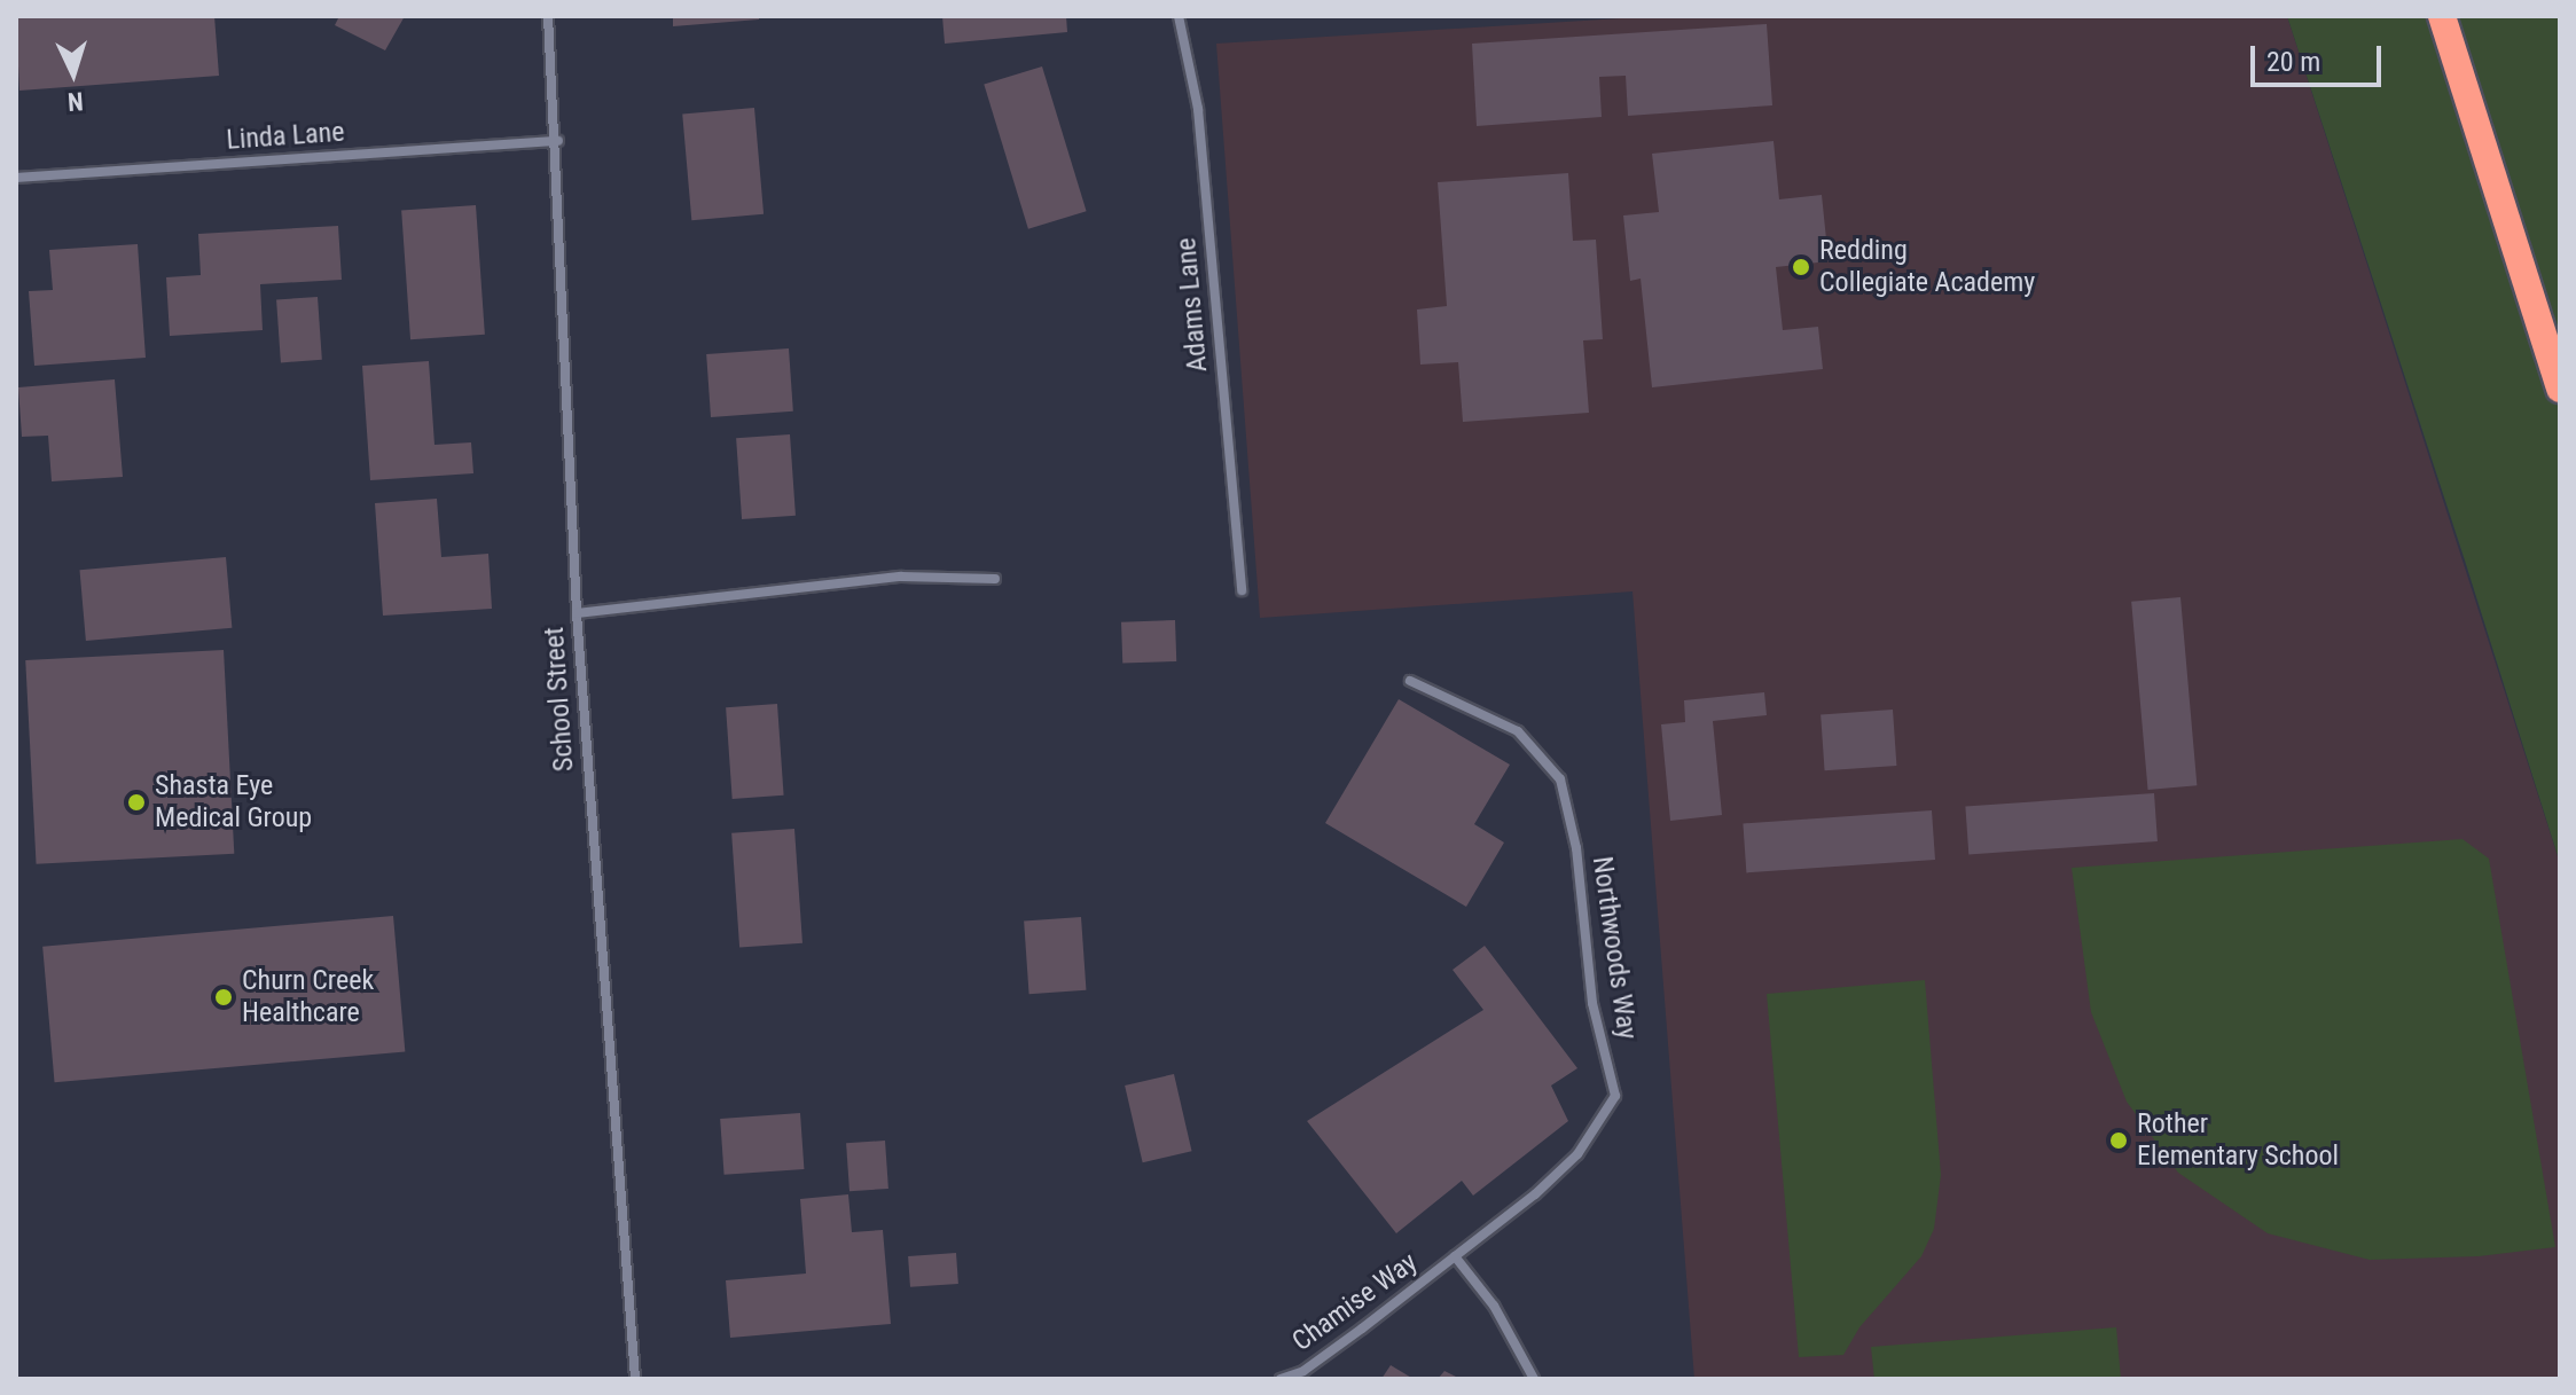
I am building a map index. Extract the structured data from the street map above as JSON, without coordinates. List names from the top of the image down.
{
  "streets": {
    "street": [
      "Linda Lane",
      "Adams Lane",
      "School Street",
      "Northwoods Way",
      "Chamise Way"
    ]
  },
  "crossings": [
    ["Linda Lane", "School Street"],
    ["Northwoods Way", "Chamise Way"]
  ],
  "places": [
    "Redding Collegiate Academy",
    "Shasta Eye Medical Group",
    "Churn Creek Healthcare",
    "Rother Elementary School"
  ],
  "scale_bar": "20 m",
  "north": "bottom"
}
